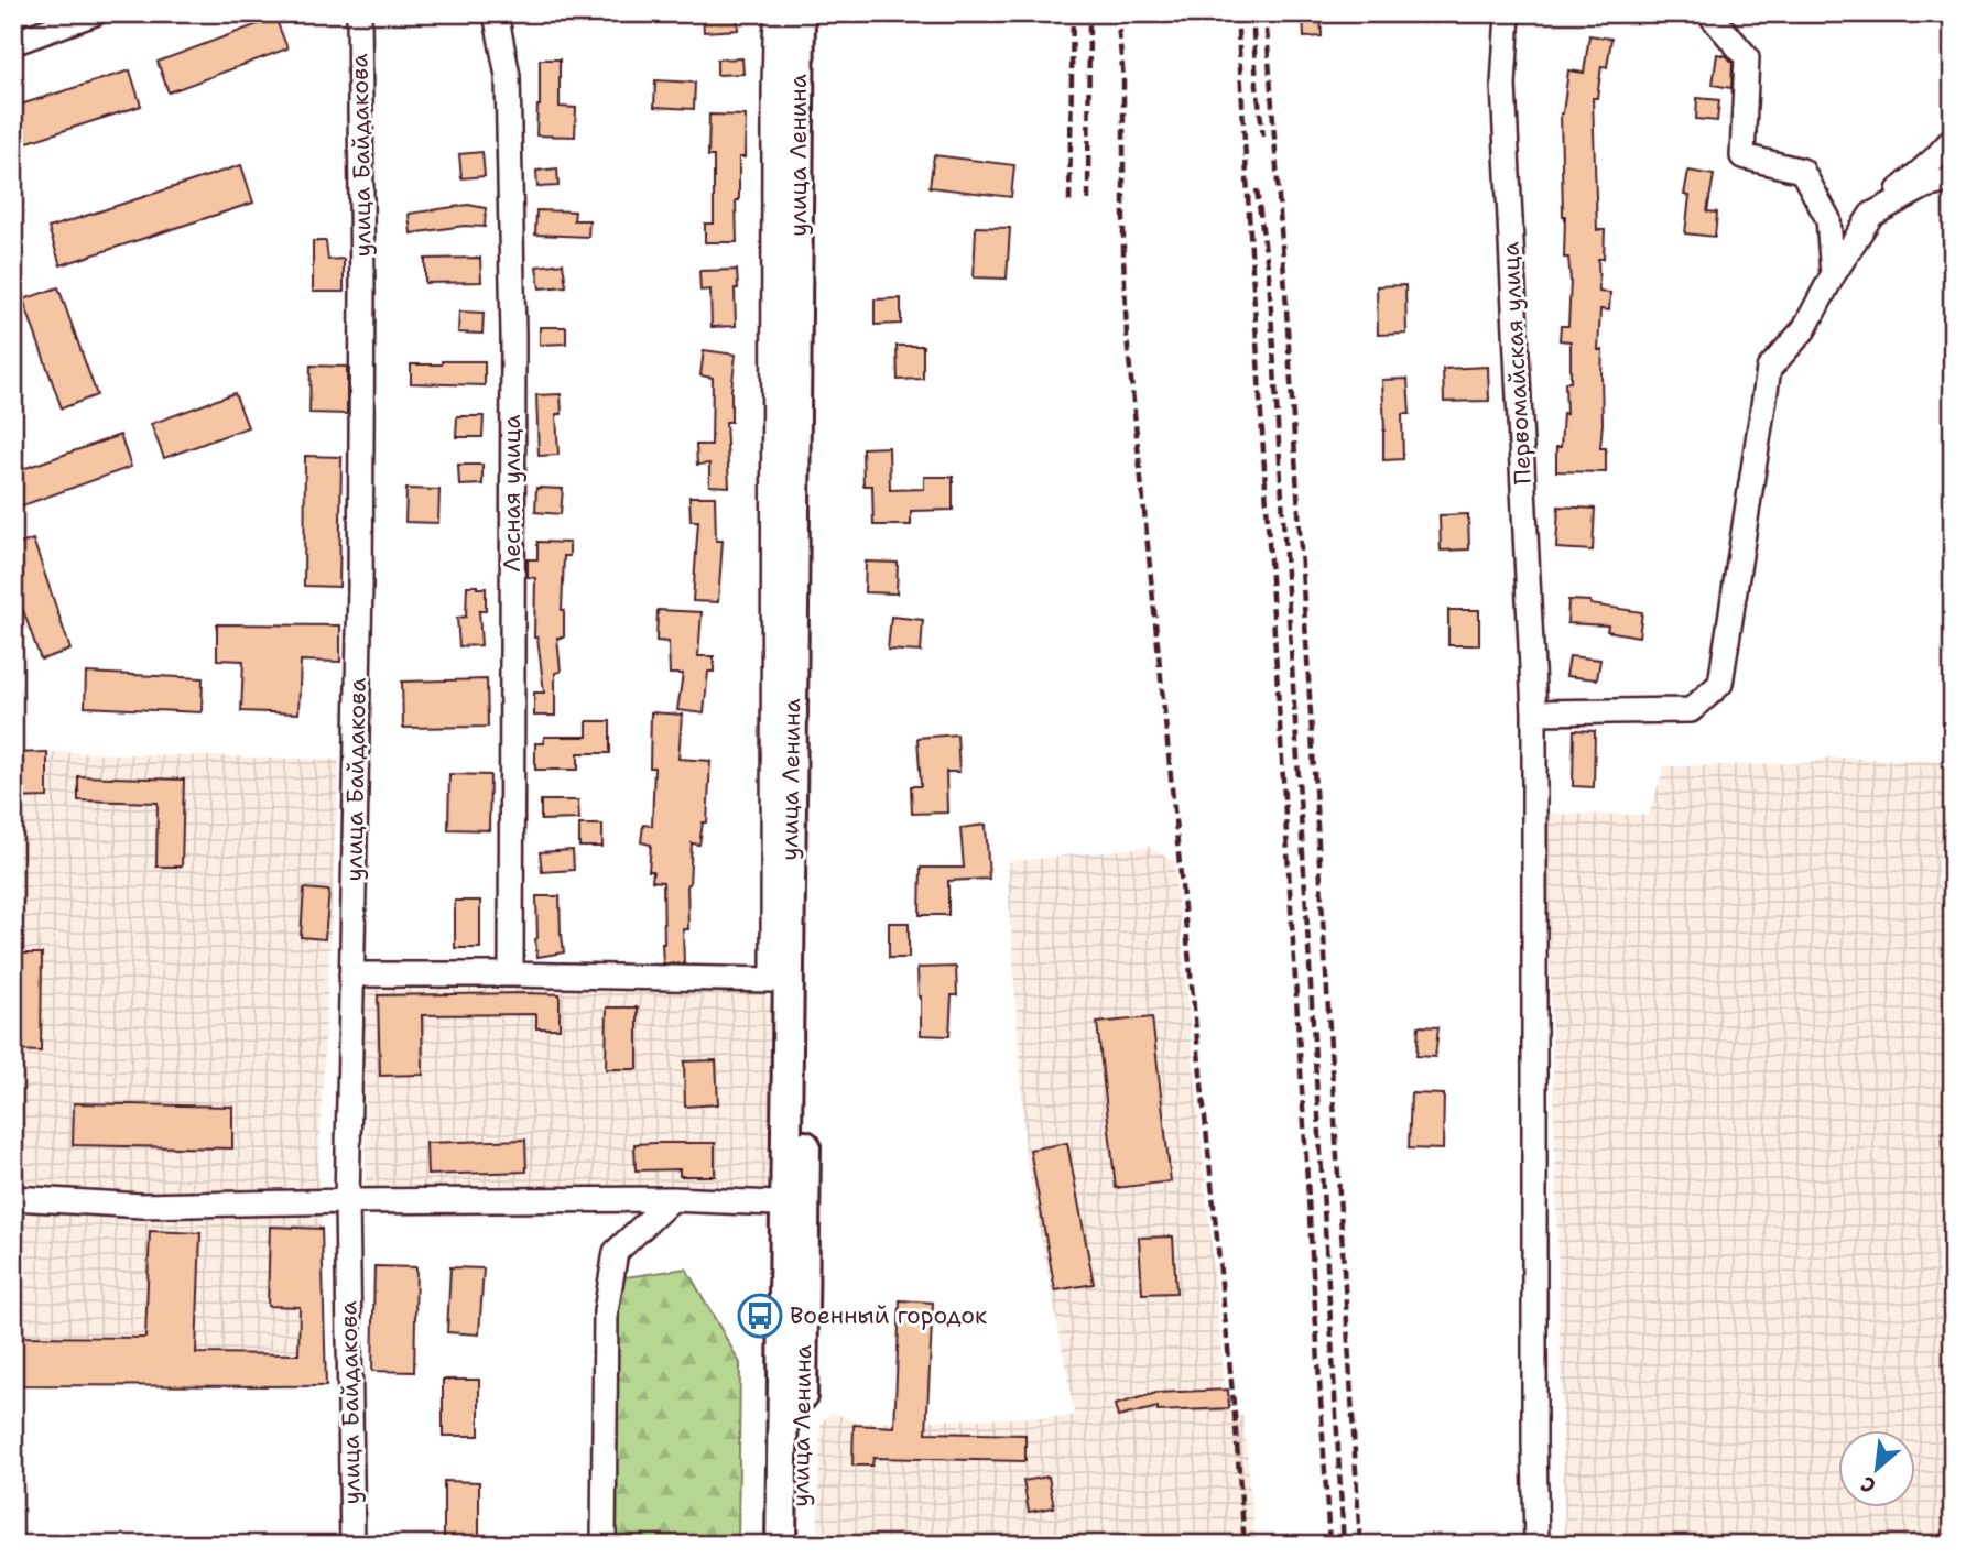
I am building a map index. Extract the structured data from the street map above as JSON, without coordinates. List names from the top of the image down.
{
  "streets": {
    "main road": ["улица Ленина"],
    "street": ["улица Байдакова", "Первомайская улица", "Лесная улица"]
  },
  "crossings": [
    ["улица Ленина", "Лесная улица"]
  ],
  "places": {
    "bus stop": ["Военный городок"]
  },
  "north": "bottom left"
}
